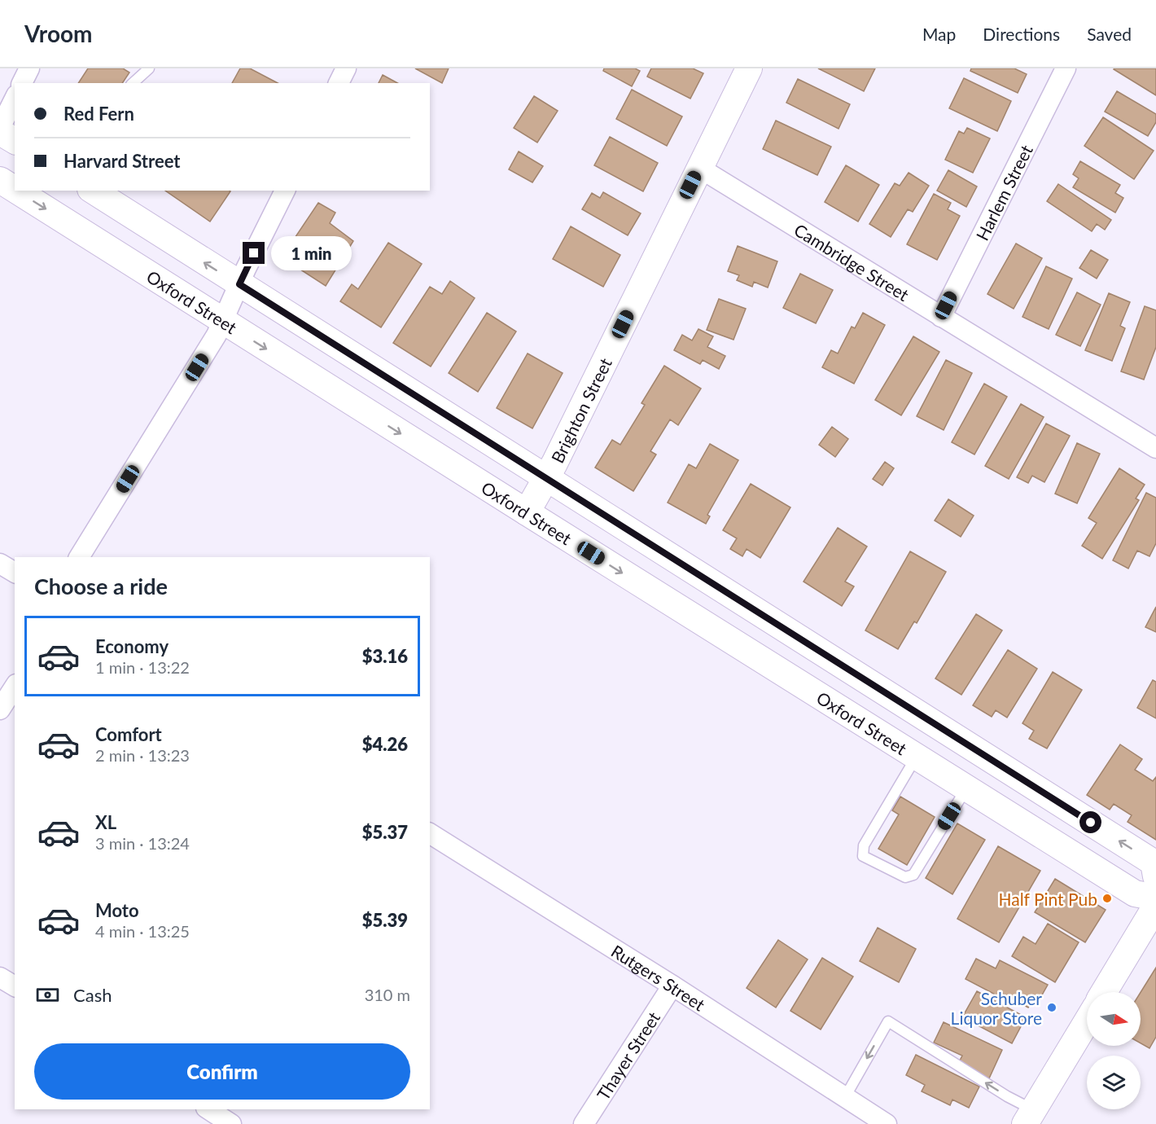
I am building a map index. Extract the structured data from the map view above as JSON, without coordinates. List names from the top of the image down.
{
  "streets": {
    "street": [
      "Harlem Street",
      "Cambridge Street",
      "Oxford Street",
      "Brighton Street",
      "Rutgers Street",
      "Thayer Street"
    ]
  },
  "crossings": [
    ["Harlem Street", "Cambridge Street"],
    ["Cambridge Street", "Brighton Street"],
    ["Oxford Street", "Brighton Street"],
    ["Rutgers Street", "Thayer Street"]
  ],
  "places": ["Half Pint Pub", "Schuber Liquor Store"],
  "north": "right",
  "page": {
    "header": "Vroom",
    "nav": ["Map", "Directions", "Saved"],
    "banner": ["Red Fern", "Harvard Street"],
    "bubble": "1 min",
    "heading": "Choose a ride",
    "list": [
      {
        "name": "Economy",
        "note": "1 min · 13:22",
        "value": "$3.16"
      },
      {
        "name": "Comfort",
        "note": "2 min · 13:23",
        "value": "$4.26"
      },
      {
        "name": "XL",
        "note": "3 min · 13:24",
        "value": "$5.37"
      },
      {
        "name": "Moto",
        "note": "4 min · 13:25",
        "value": "$5.39"
      }
    ],
    "pay": ["Cash", "310 m"],
    "buttons": "Confirm"
  }
}
